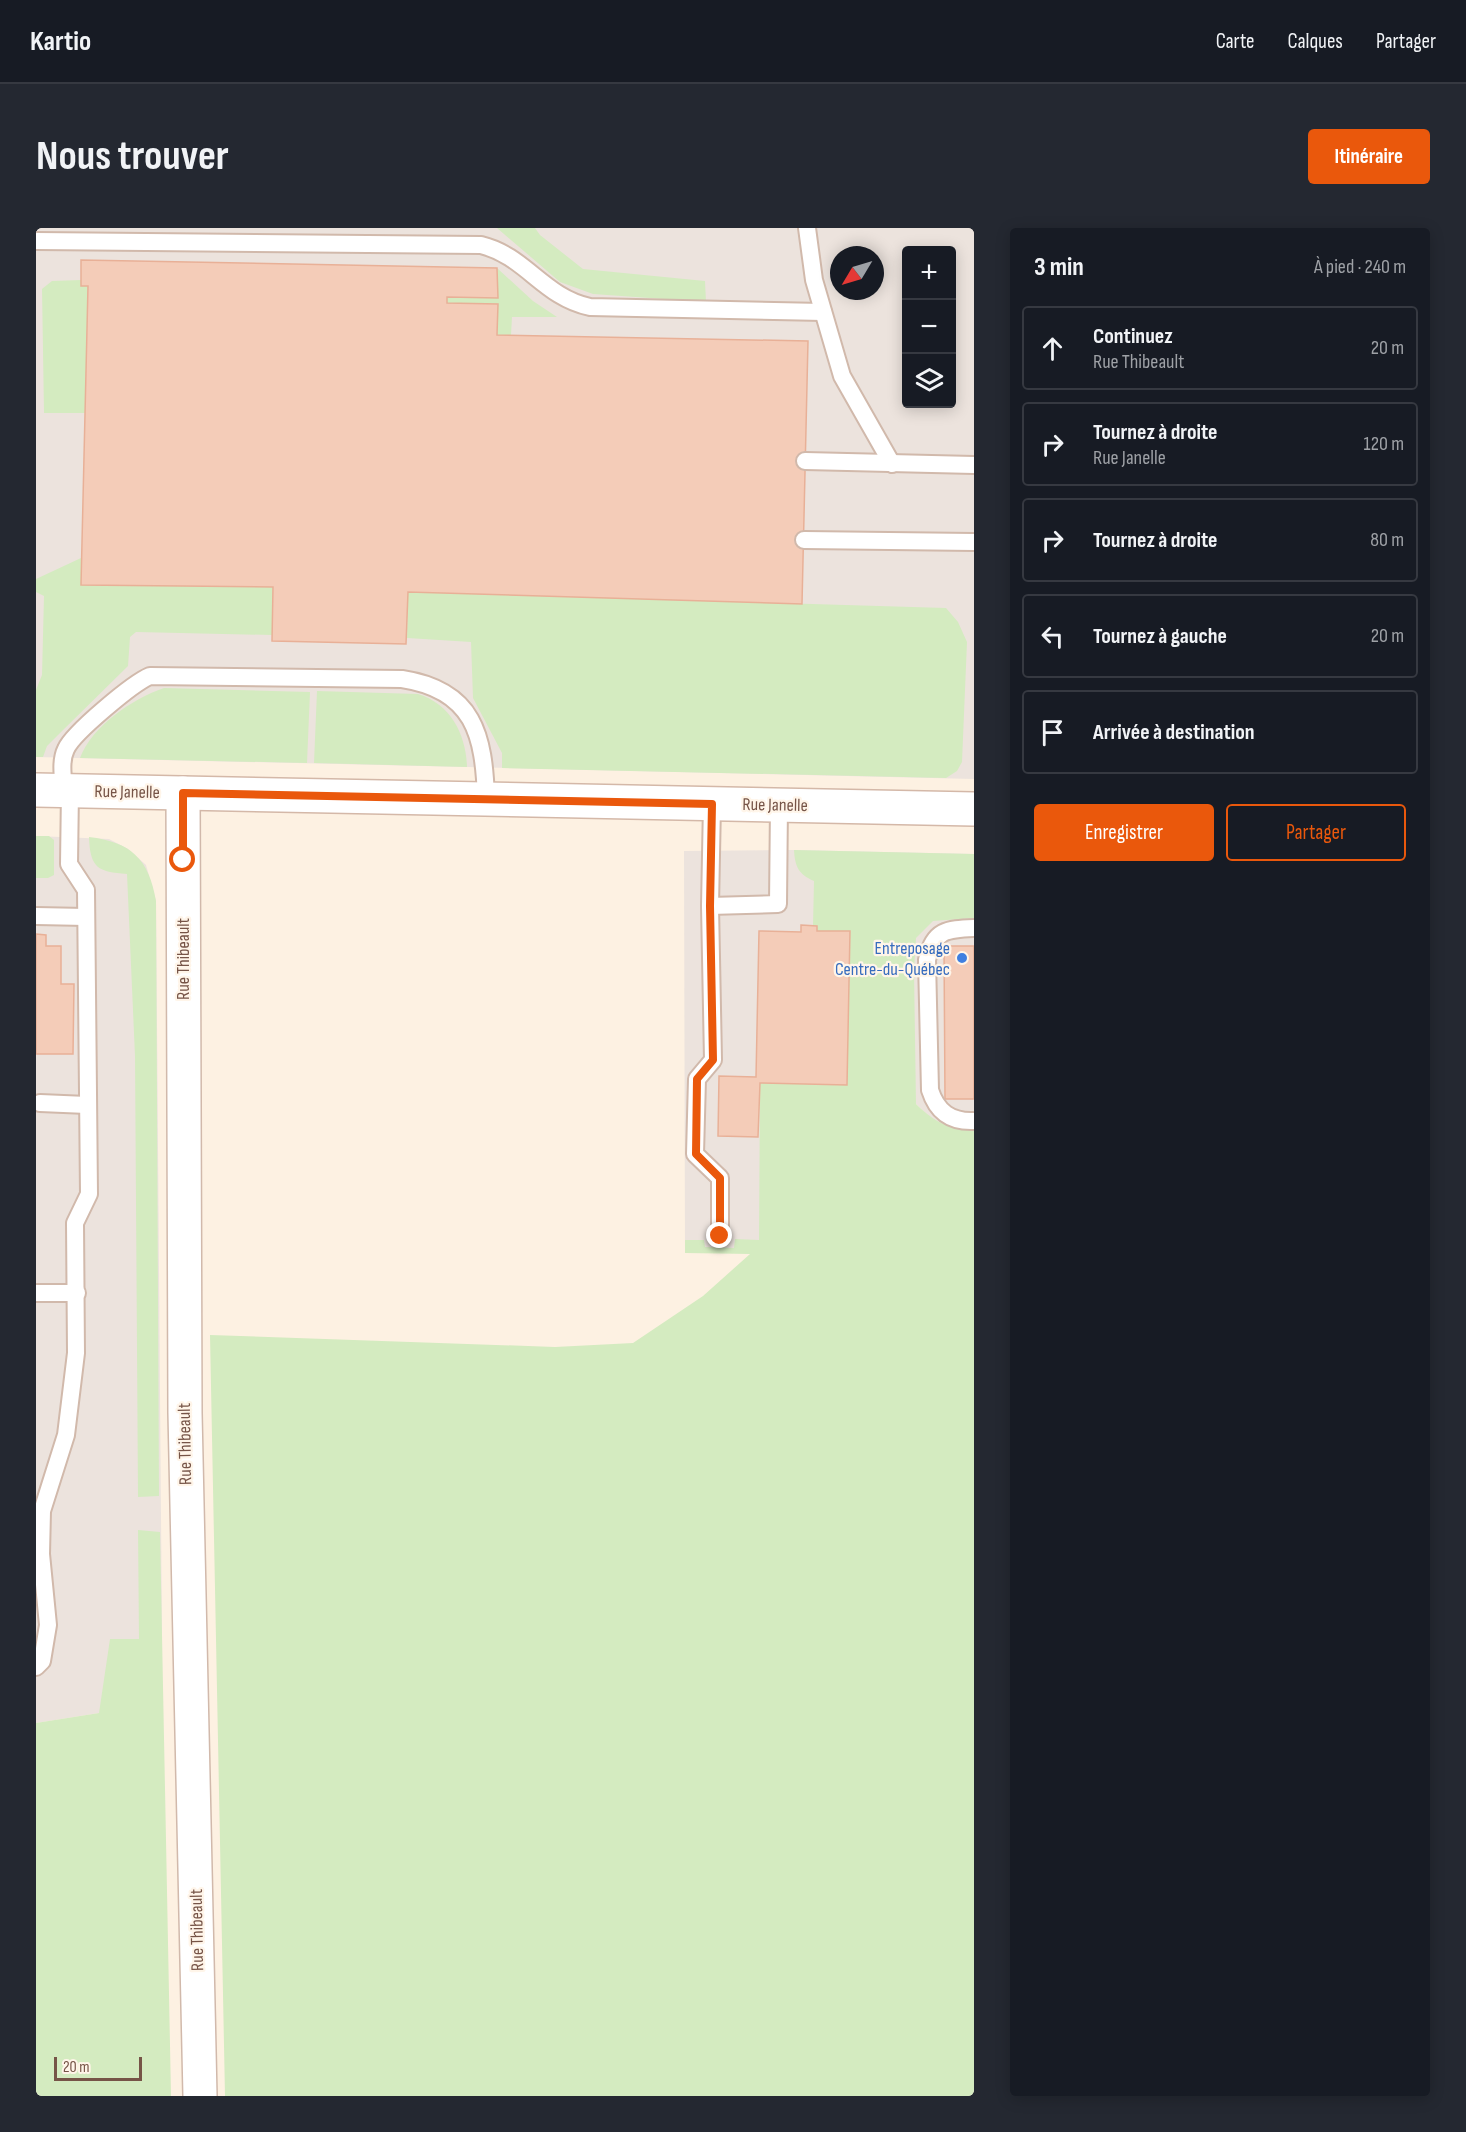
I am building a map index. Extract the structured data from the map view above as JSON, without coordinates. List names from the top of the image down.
{
  "streets": {
    "street": ["Rue Janelle", "Rue Thibeault"]
  },
  "crossings": [
    ["Rue Janelle", "Rue Thibeault"]
  ],
  "places": ["Entreposage Centre-du-Québec"],
  "scale_bar": "20 m",
  "north": "bottom left",
  "page": {
    "header": "Kartio",
    "nav": ["Carte", "Calques", "Partager"],
    "buttons": [
      "Itinéraire",
      ["Enregistrer", "Partager"]
    ],
    "title": "Nous trouver",
    "heading": ["3 min", "À pied · 240 m"],
    "map_buttons": ["+", "−"],
    "list": [
      ["Continuez", "Rue Thibeault", "20 m"],
      ["Tournez à droite", "Rue Janelle", "120 m"],
      ["Tournez à droite", "80 m"],
      ["Tournez à gauche", "20 m"],
      "Arrivée à destination"
    ],
    "scale": "20 m"
  }
}
